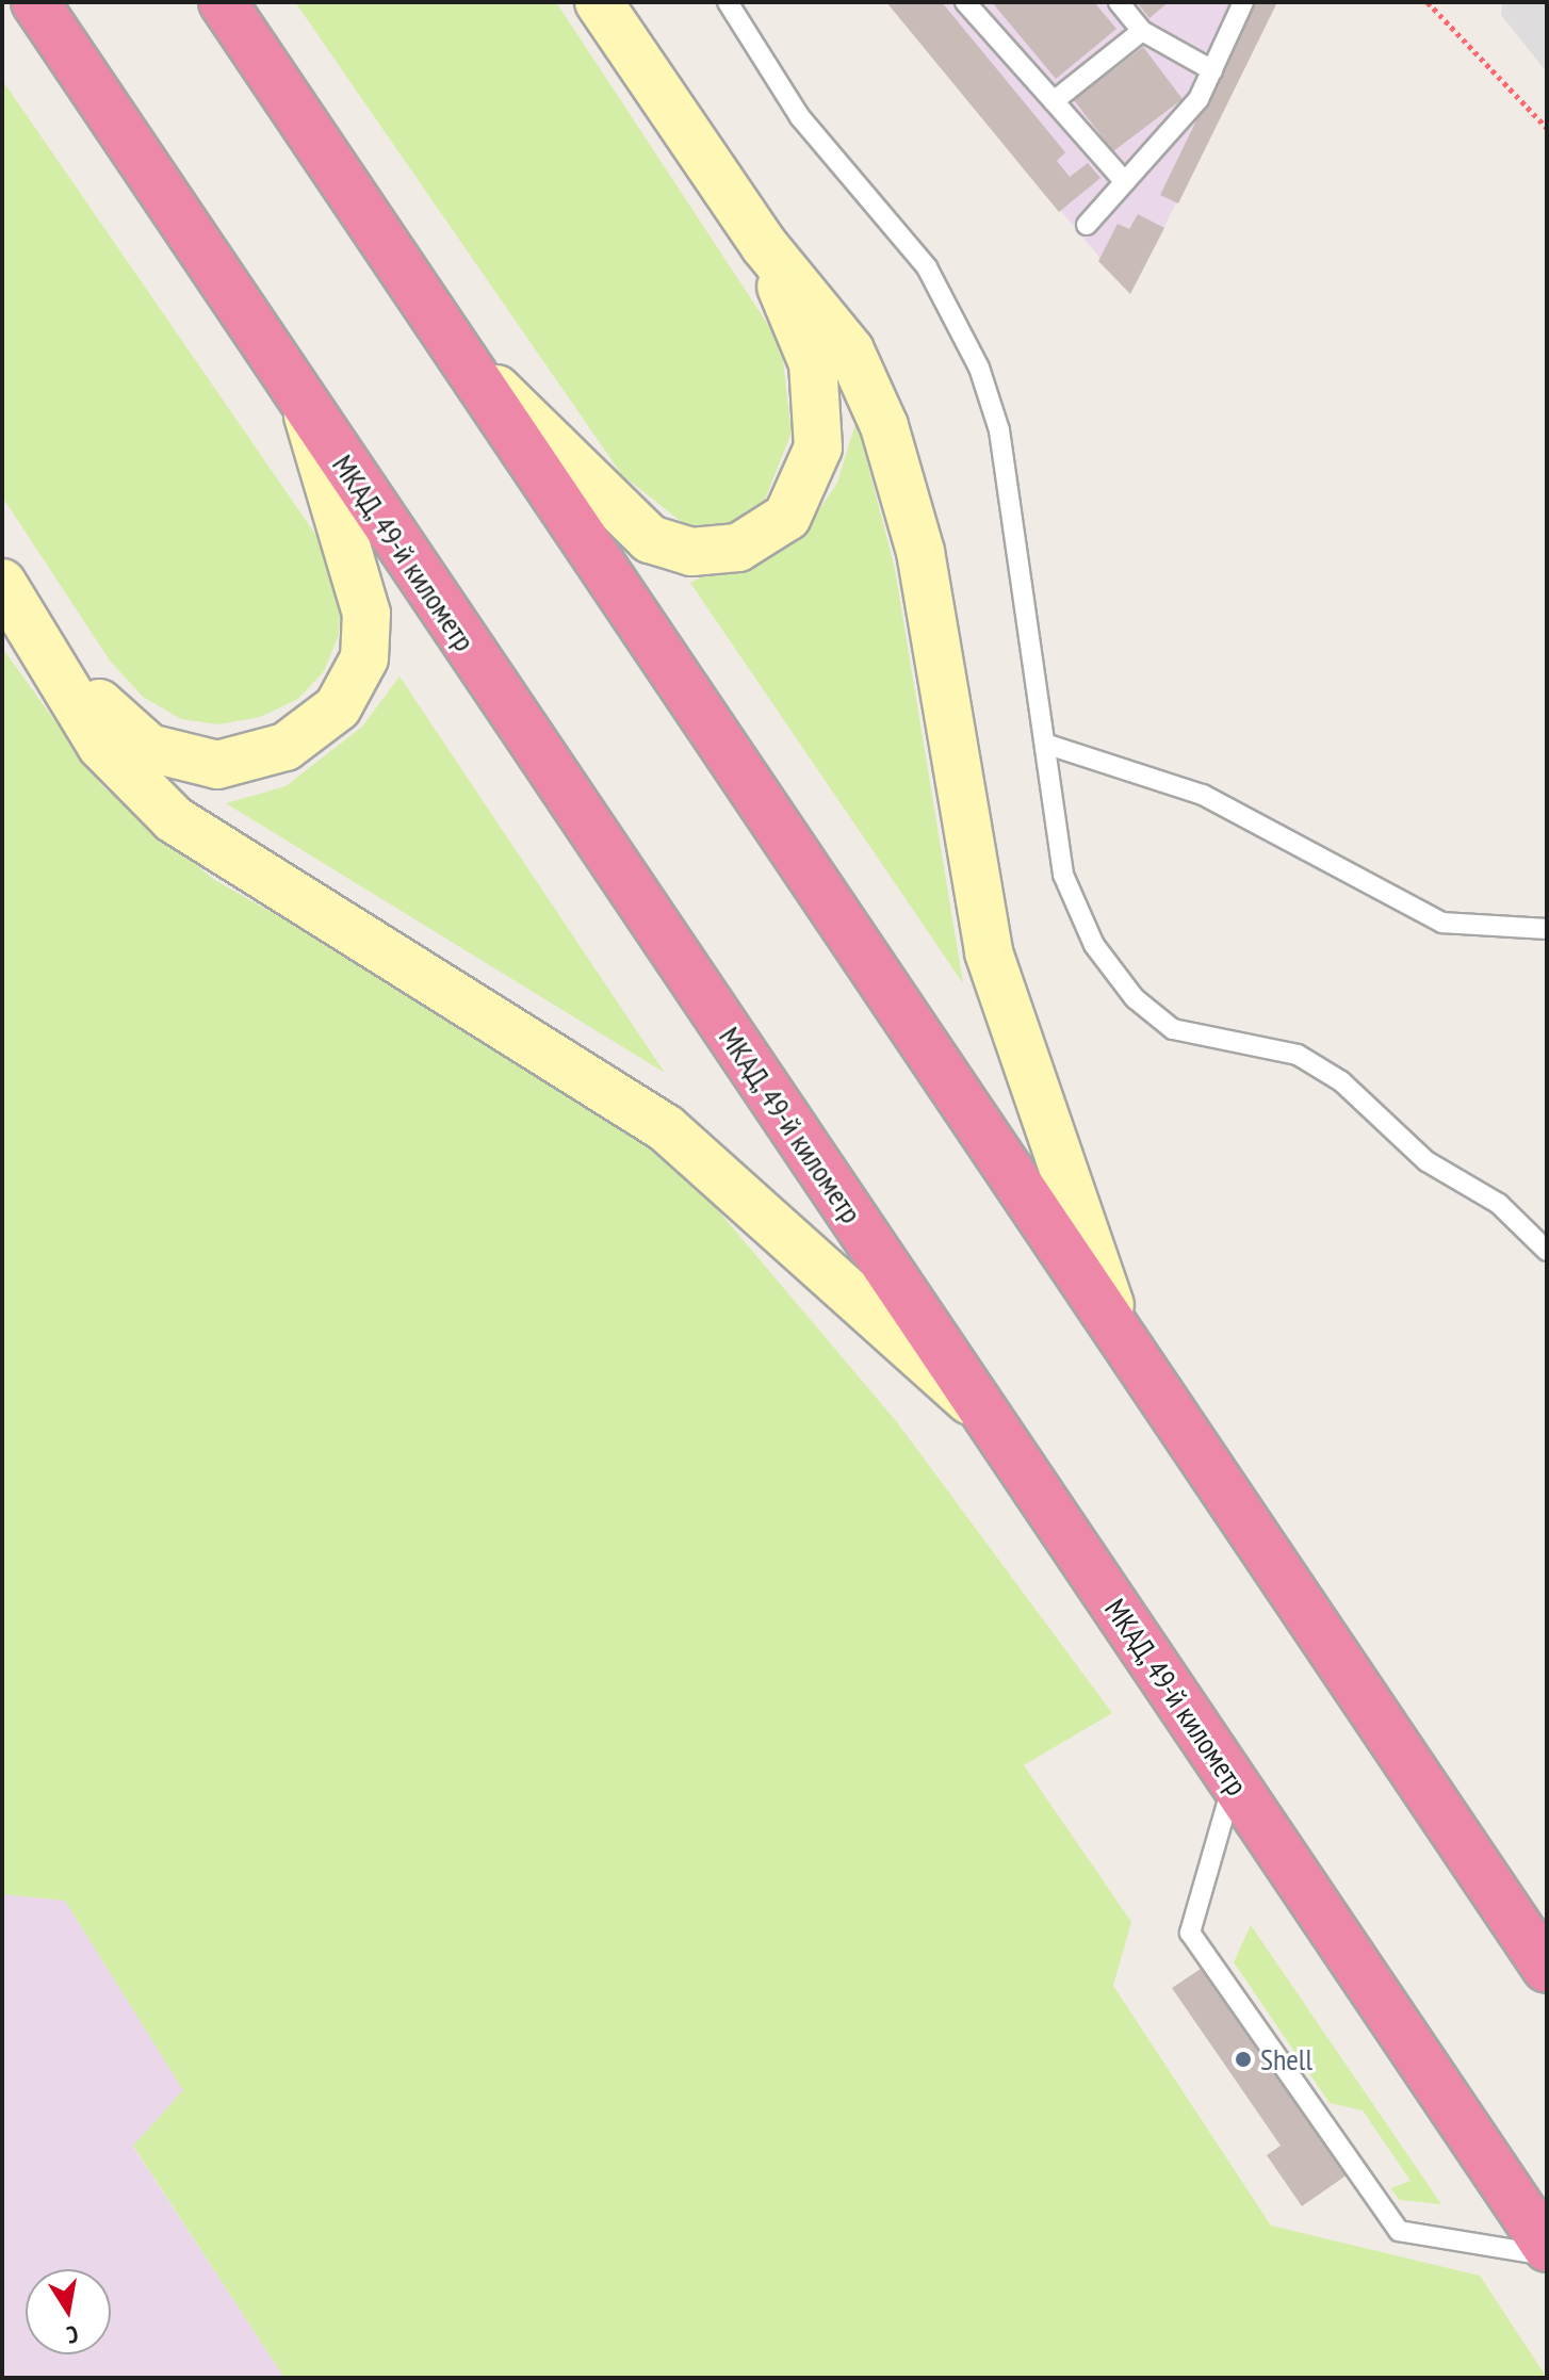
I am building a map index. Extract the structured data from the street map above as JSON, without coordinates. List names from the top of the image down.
{
  "streets": {
    "highway": ["МКАД, 49-й километр"]
  },
  "places": ["Shell"],
  "north": "bottom"
}
